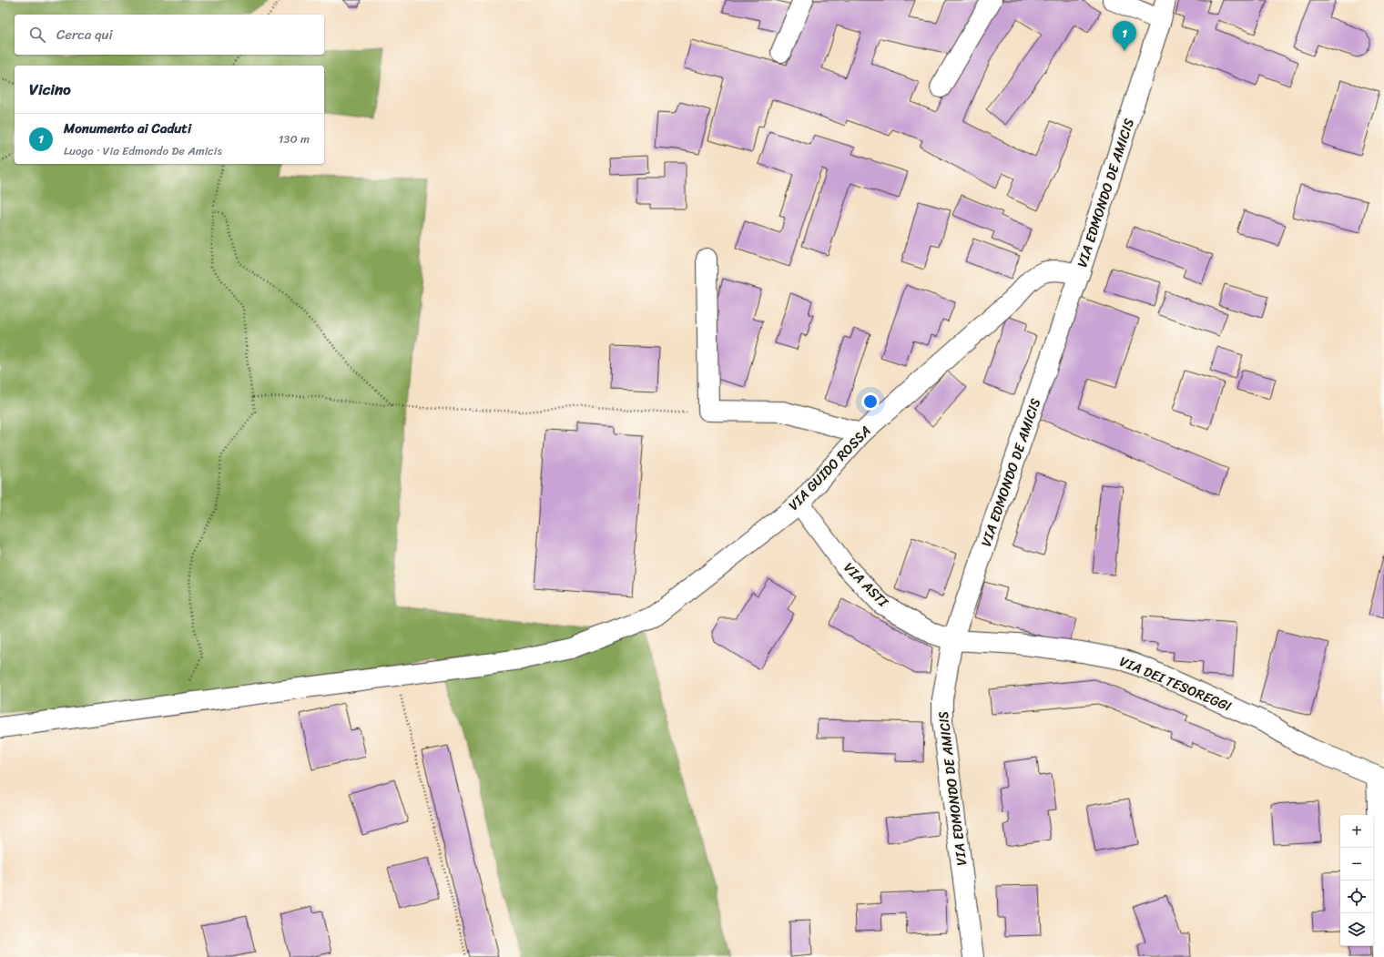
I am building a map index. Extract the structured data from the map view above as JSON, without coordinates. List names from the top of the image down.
{
  "streets": {
    "street": [
      "VIA EDMONDO DE AMICIS",
      "VIA GUIDO ROSSA",
      "VIA ASTI",
      "VIA DEI TESOREGGI"
    ]
  },
  "crossings": [
    ["VIA EDMONDO DE AMICIS", "VIA GUIDO ROSSA"],
    ["VIA EDMONDO DE AMICIS", "VIA ASTI"],
    ["VIA EDMONDO DE AMICIS", "VIA DEI TESOREGGI"],
    ["VIA GUIDO ROSSA", "VIA ASTI"],
    ["VIA ASTI", "VIA DEI TESOREGGI"]
  ],
  "page": {
    "search": "Cerca qui",
    "pins": "1",
    "heading": "Vicino",
    "list": [
      {
        "mark": "1",
        "name": "Monumento ai Caduti",
        "note": "Luogo · Via Edmondo De Amicis",
        "value": "130 m"
      }
    ],
    "map_buttons": ["+", "−"]
  }
}
